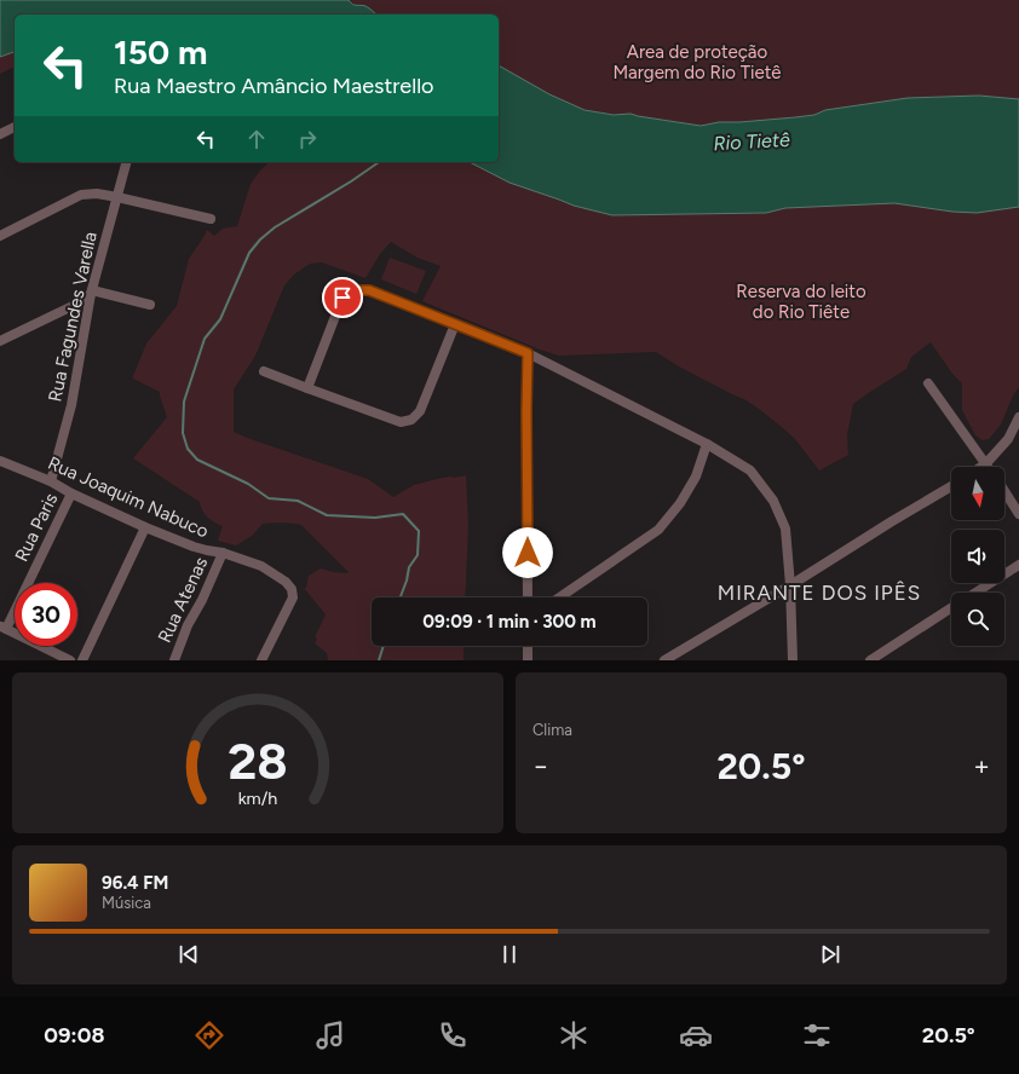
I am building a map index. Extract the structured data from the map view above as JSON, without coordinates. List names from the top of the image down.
{
  "streets": {
    "street": [
      "Rua Fagundes Varella",
      "Rua Joaquim Nabuco",
      "Rua Paris",
      "Rua Atenas"
    ]
  },
  "crossings": [
    ["Rua Fagundes Varella", "Rua Joaquim Nabuco"],
    ["Rua Joaquim Nabuco", "Rua Paris"],
    ["Rua Joaquim Nabuco", "Rua Atenas"]
  ],
  "districts": ["MIRANTE DOS IPÊS"],
  "water": ["Rio Tietê"],
  "parks": ["Area de proteção Margem do Rio Tietê", "Reserva do leito do Rio Tiête"],
  "north": "bottom",
  "page": {
    "turn": ["150 m", "Rua Maestro Amâncio Maestrello"],
    "limit": "30",
    "trip": "09:09 · 1 min · 300 m",
    "tile": "Clima",
    "heat": ["−", "20.5°", "+"],
    "song": ["96.4 FM", "Música"],
    "tabs": ["09:08", "20.5°"],
    "gauge": ["28", "km/h"]
  }
}
